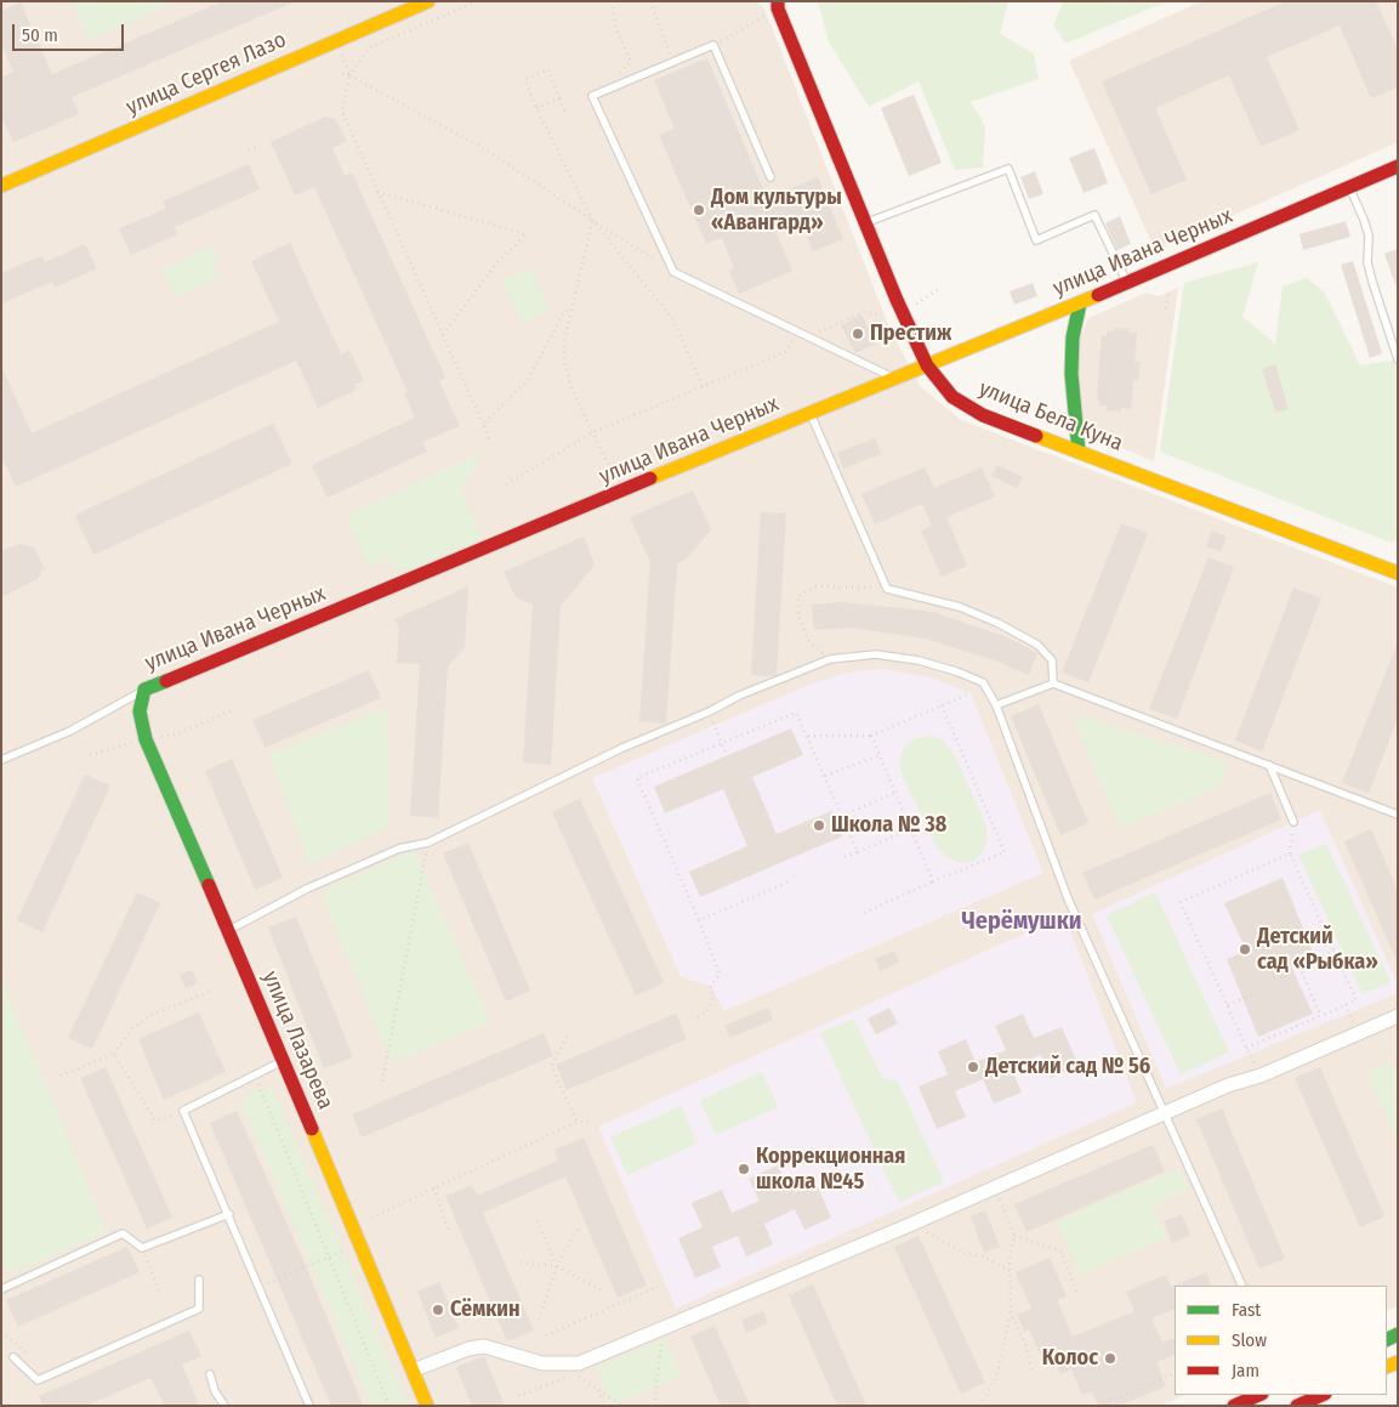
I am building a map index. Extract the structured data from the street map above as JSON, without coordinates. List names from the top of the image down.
{
  "streets": {
    "street": [
      "улица Сергея Лазо",
      "улица Ивана Черных",
      "улица Бела Куна",
      "улица Лазарева"
    ]
  },
  "crossings": [
    ["улица Ивана Черных", "улица Бела Куна"],
    ["улица Ивана Черных", "улица Лазарева"]
  ],
  "districts": ["Черёмушки"],
  "places": [
    "Дом культуры «Авангард»",
    "Престиж",
    "Школа № 38",
    "Детский сад «Рыбка»",
    "Детский сад № 56",
    "Коррекционная школа №45",
    "Сёмкин",
    "Колос"
  ],
  "legend": ["Fast", "Slow", "Jam"],
  "scale_bar": "50 m"
}
